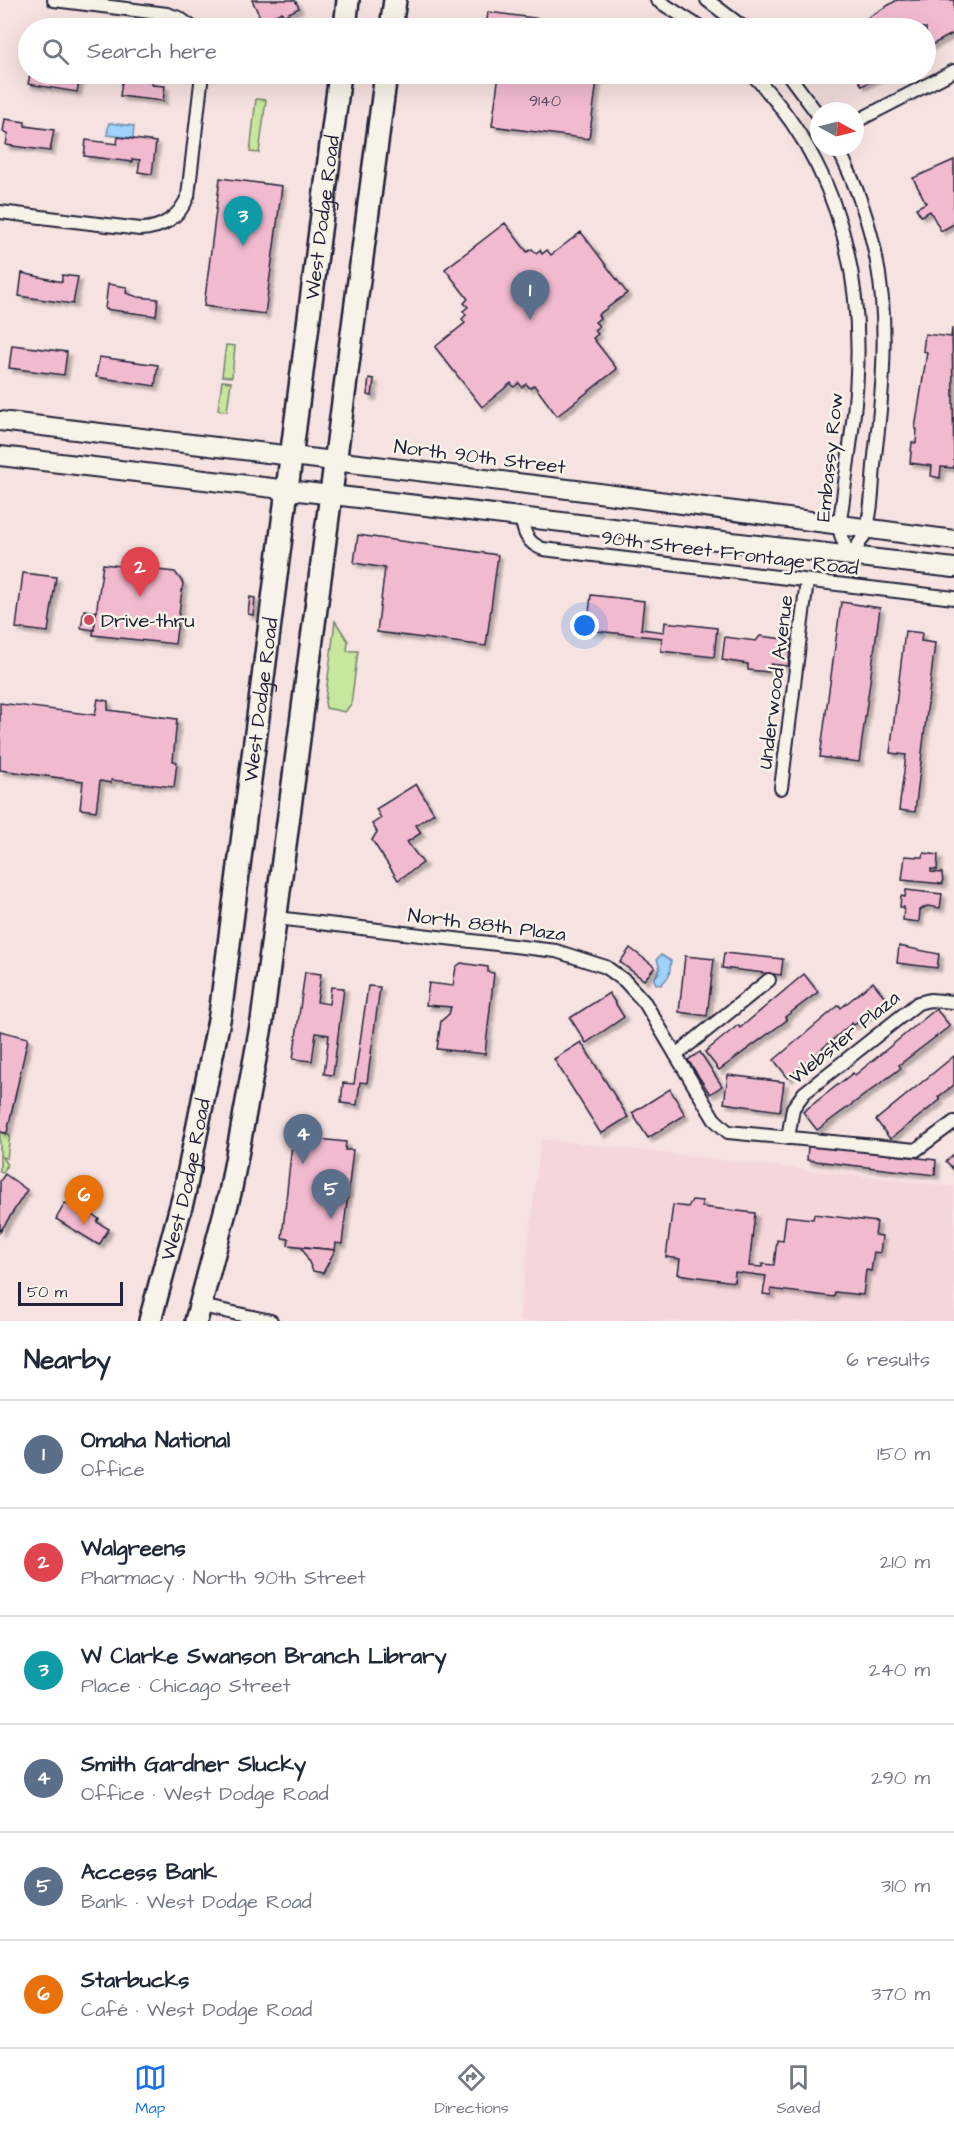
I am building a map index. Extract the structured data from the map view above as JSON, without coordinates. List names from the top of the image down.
{
  "streets": {
    "highway": ["West Dodge Road"],
    "main road": ["North 90th Street"],
    "street": [
      "Embassy Row",
      "90th Street Frontage Road",
      "Underwood Avenue",
      "North 88th Plaza",
      "Webster Plaza"
    ]
  },
  "crossings": [
    ["West Dodge Road", "North 90th Street"],
    ["North 90th Street", "Embassy Row"],
    ["90th Street Frontage Road", "Underwood Avenue"],
    ["North 88th Plaza", "Webster Plaza"]
  ],
  "places": ["Drive-thru"],
  "house_numbers": ["9140"],
  "scale_bar": "50 m",
  "north": "right",
  "page": {
    "search": "Search here",
    "pins": [
      "3",
      "1",
      "2",
      "4",
      "5",
      "6"
    ],
    "scale": "50 m",
    "heading": ["Nearby", "6 results"],
    "list": [
      {
        "mark": "1",
        "name": "Omaha National",
        "note": "Office",
        "value": "150 m"
      },
      {
        "mark": "2",
        "name": "Walgreens",
        "note": "Pharmacy · North 90th Street",
        "value": "210 m"
      },
      {
        "mark": "3",
        "name": "W Clarke Swanson Branch Library",
        "note": "Place · Chicago Street",
        "value": "240 m"
      },
      {
        "mark": "4",
        "name": "Smith Gardner Slucky",
        "note": "Office · West Dodge Road",
        "value": "290 m"
      },
      {
        "mark": "5",
        "name": "Access Bank",
        "note": "Bank · West Dodge Road",
        "value": "310 m"
      },
      {
        "mark": "6",
        "name": "Starbucks",
        "note": "Café · West Dodge Road",
        "value": "370 m"
      }
    ],
    "nav": ["Map", "Directions", "Saved"]
  }
}
